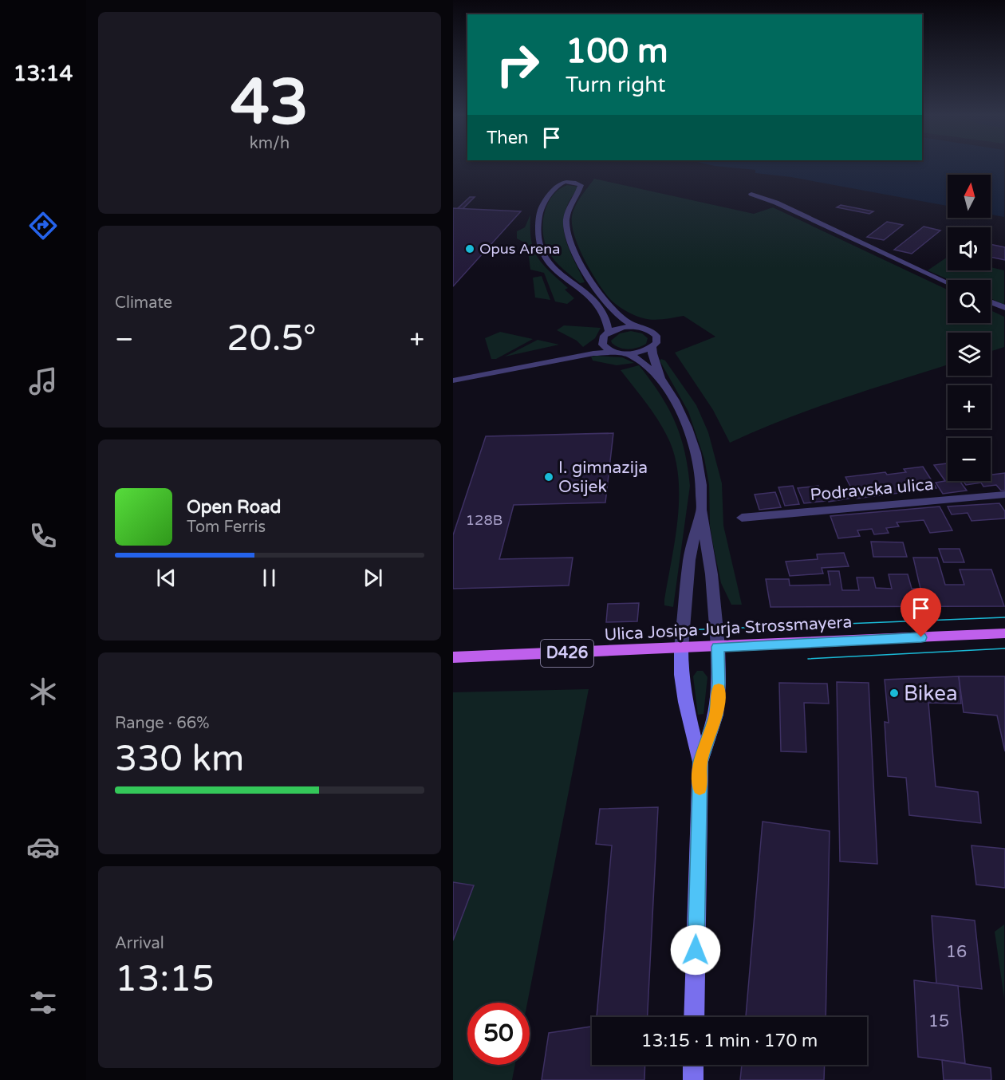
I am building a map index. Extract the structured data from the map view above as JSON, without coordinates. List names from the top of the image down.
{
  "streets": {
    "main road": ["Ulica Josipa Jurja Strossmayera", "D426"],
    "street": ["Podravska ulica"]
  },
  "places": ["Opus Arena", "I. gimnazija Osijek", "Bikea"],
  "house_numbers": ["128B", "16", "15"],
  "north": "top",
  "page": {
    "tabs": "13:14",
    "tile": [
      ["43", "km/h"],
      "Climate",
      ["Range · 66%", "330 km"],
      ["Arrival", "13:15"]
    ],
    "turn": ["100 m", "Turn right"],
    "then": "Then",
    "map_buttons": ["+", "−"],
    "heat": ["−", "20.5°", "+"],
    "song": ["Open Road", "Tom Ferris"],
    "limit": "50",
    "trip": "13:15 · 1 min · 170 m"
  }
}
